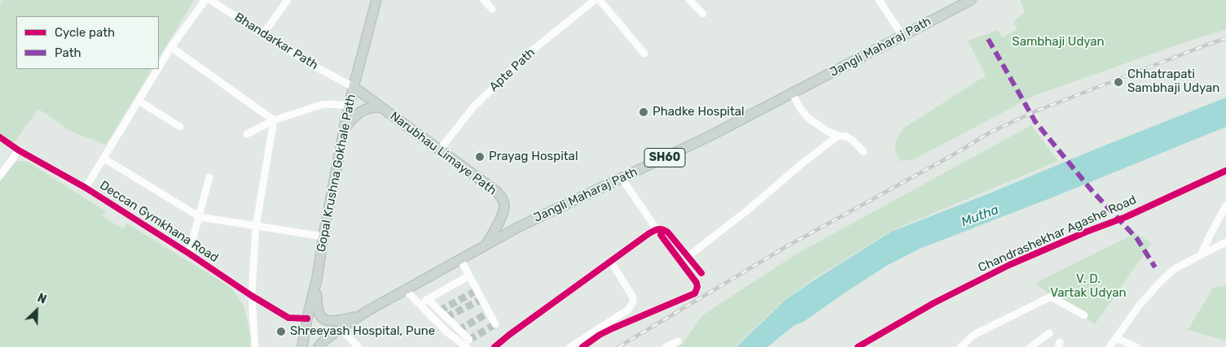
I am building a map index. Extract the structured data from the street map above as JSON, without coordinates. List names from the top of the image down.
{
  "streets": {
    "main road": [
      "Jangli Maharaj Path",
      "Narubhau Limaye Path",
      "SH60",
      "Gopal Krushna Gokhale Path"
    ],
    "street": [
      "Bhandarkar Path",
      "Apte Path",
      "Deccan Gymkhana Road",
      "Chandrashekhar Agashe Road"
    ]
  },
  "crossings": [
    ["Bhandarkar Path", "Narubhau Limaye Path"],
    ["Bhandarkar Path", "Gopal Krushna Gokhale Path"],
    ["Jangli Maharaj Path", "Narubhau Limaye Path"],
    ["Jangli Maharaj Path", "SH60"],
    ["Apte Path", "Narubhau Limaye Path"],
    ["Narubhau Limaye Path", "Gopal Krushna Gokhale Path"],
    ["Gopal Krushna Gokhale Path", "Deccan Gymkhana Road"]
  ],
  "water": ["Mutha"],
  "parks": ["Sambhaji Udyan", "V. D. Vartak Udyan"],
  "places": [
    "Chhatrapati Sambhaji Udyan",
    "Phadke Hospital",
    "Prayag Hospital",
    "Shreeyash Hospital, Pune"
  ],
  "legend": ["Cycle path", "Path"],
  "north": "top right"
}
